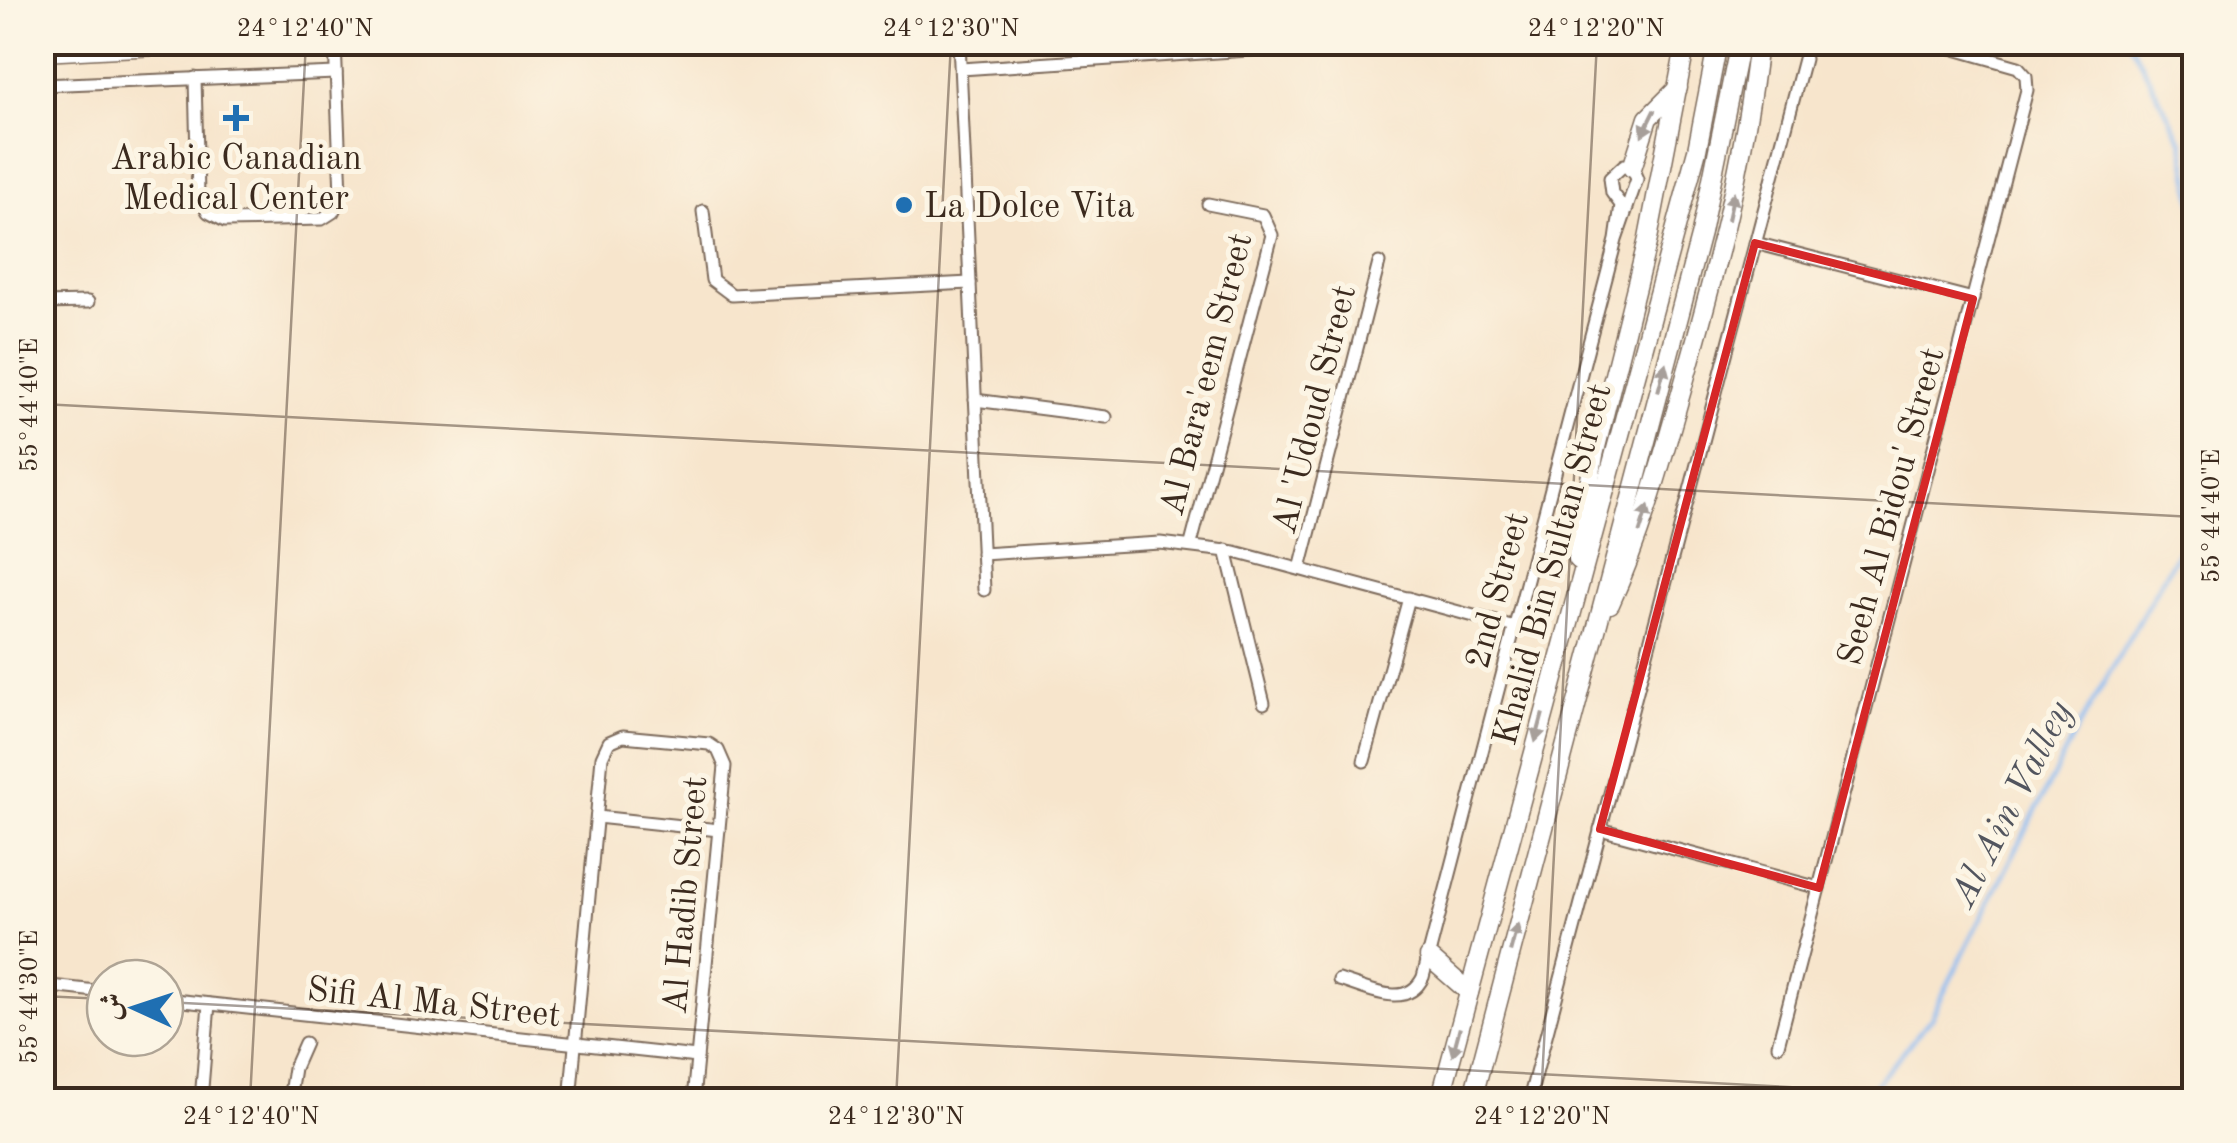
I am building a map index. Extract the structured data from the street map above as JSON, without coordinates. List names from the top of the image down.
{
  "streets": {
    "main road": ["Khalid Bin Sultan Street"],
    "street": [
      "Al Bara'eem Street",
      "Al 'Udoud Street",
      "Seeh Al Bidou' Street",
      "2nd Street",
      "Al Hadib Street",
      "Sifi Al Ma Street"
    ]
  },
  "crossings": [
    ["Al Hadib Street", "Sifi Al Ma Street"]
  ],
  "water": ["Al Ain Valley"],
  "places": {
    "health": ["Arabic Canadian Medical Center"],
    "other": ["La Dolce Vita"]
  },
  "north": "left",
  "coordinates": [
    "24°12'40\"N",
    "24°12'30\"N",
    "24°12'20\"N",
    "55°44'40\"E",
    "55°44'30\"E"
  ]
}
